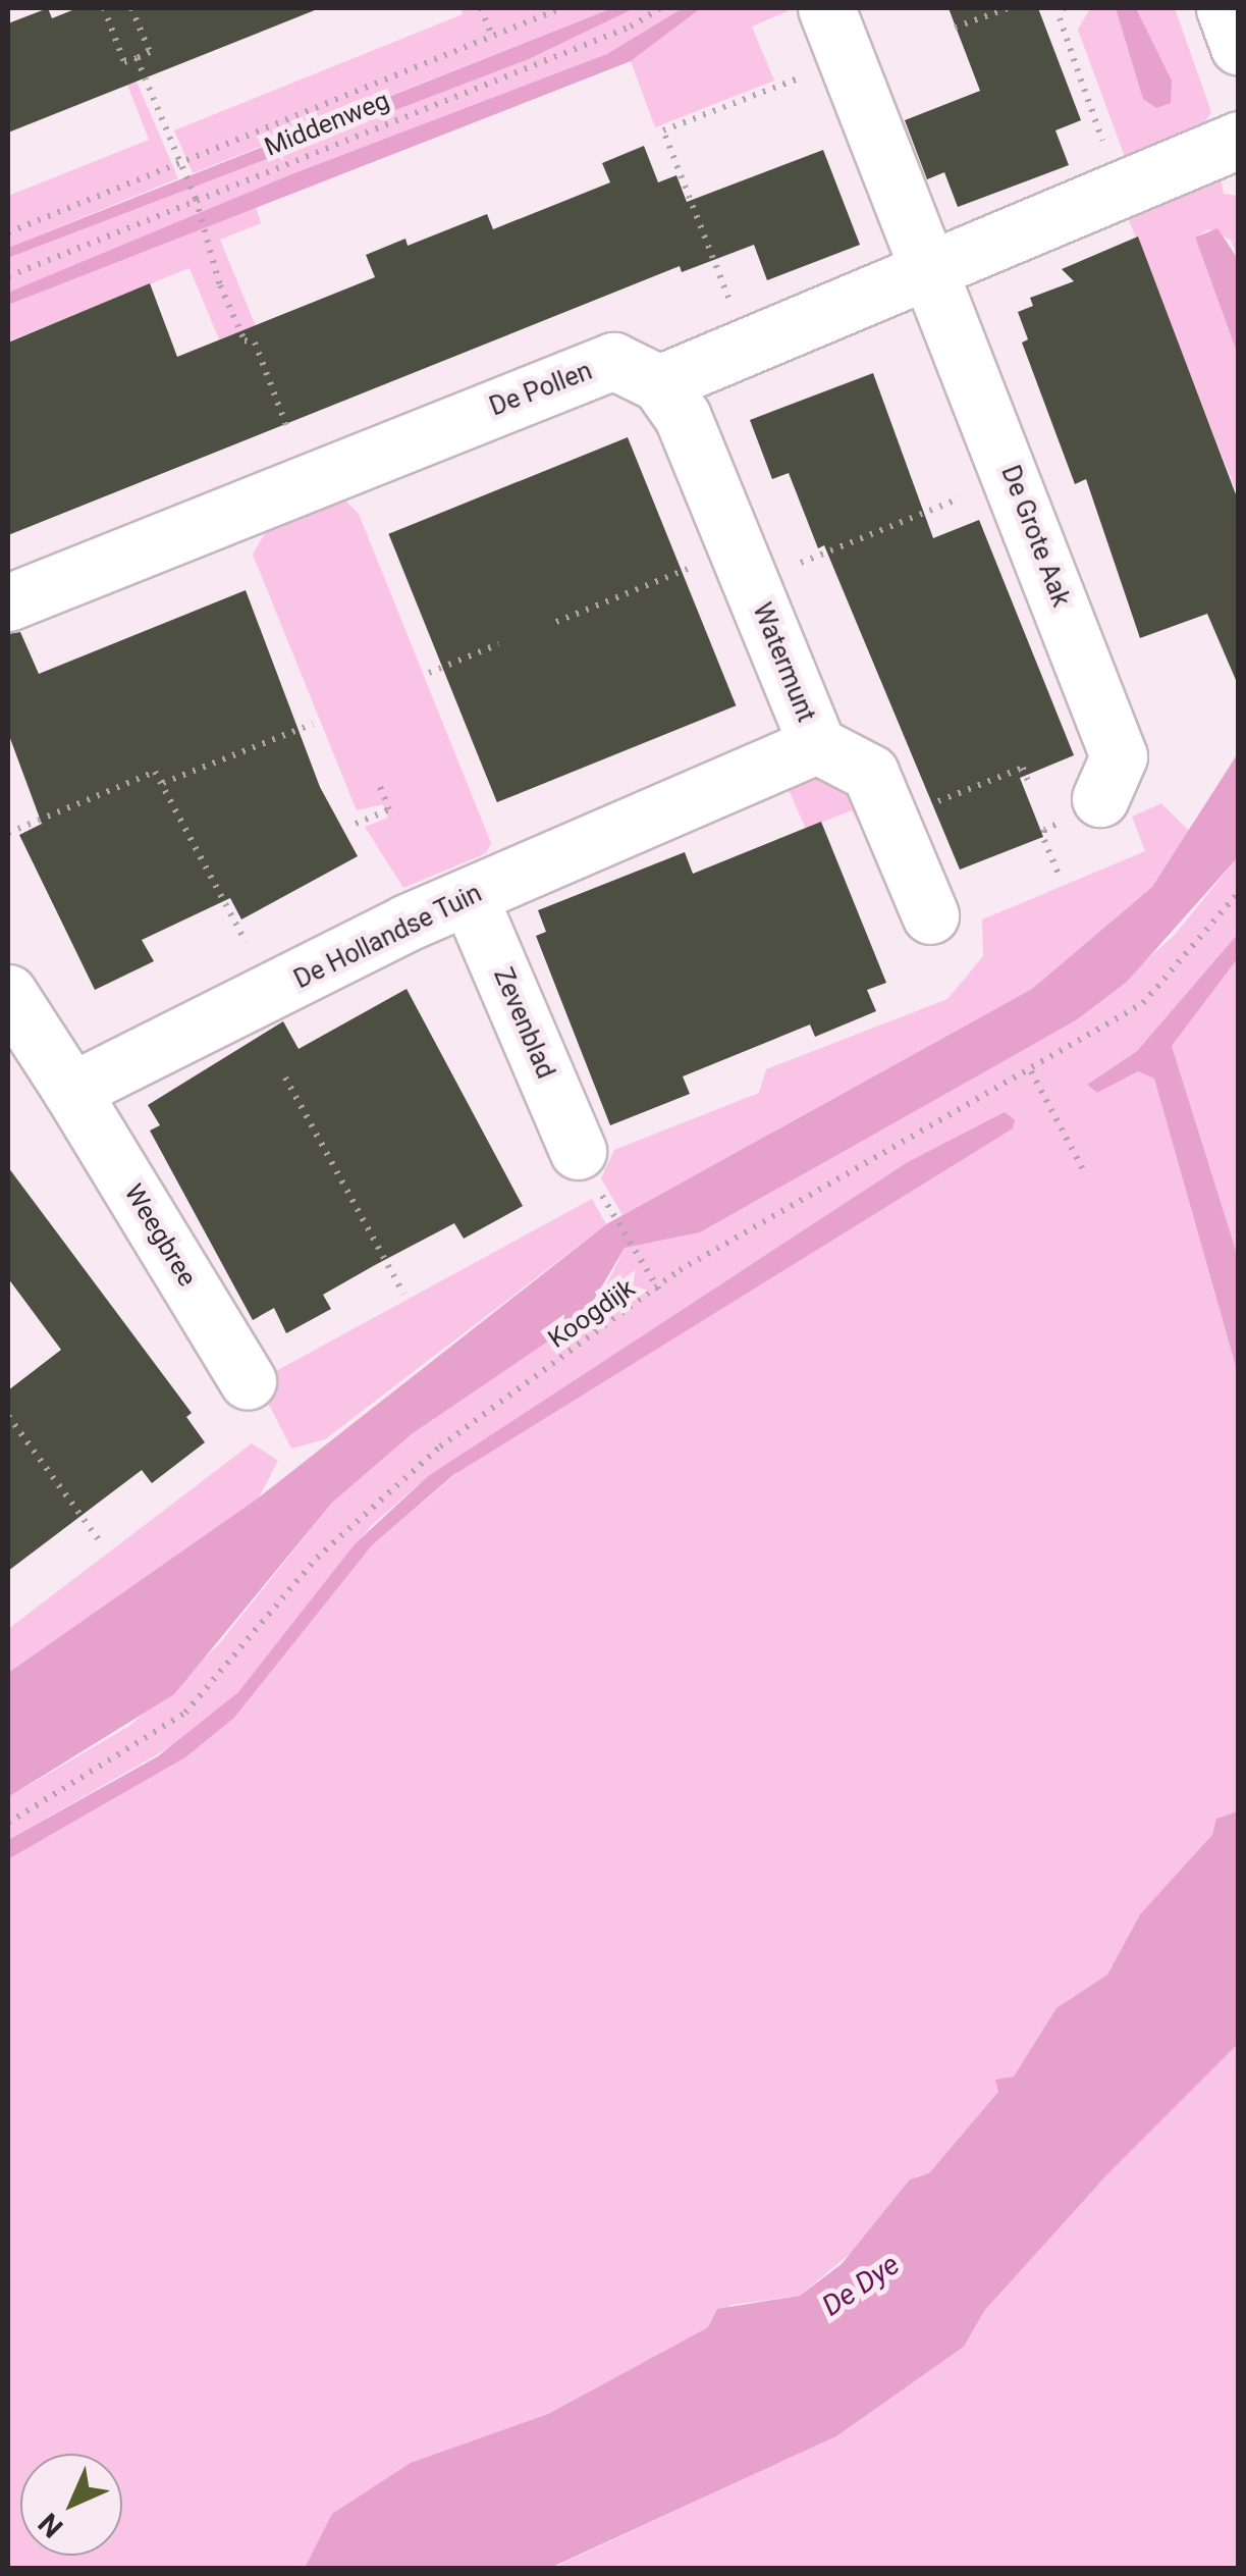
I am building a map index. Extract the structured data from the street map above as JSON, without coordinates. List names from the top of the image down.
{
  "streets": {
    "street": [
      "De Pollen",
      "De Grote Aak",
      "Watermunt",
      "De Hollandse Tuin",
      "Zevenblad",
      "Weegbree"
    ],
    "path": ["Middenweg", "Koogdijk"]
  },
  "crossings": [
    ["De Pollen", "Watermunt"],
    ["Watermunt", "De Hollandse Tuin"],
    ["De Hollandse Tuin", "Zevenblad"],
    ["De Hollandse Tuin", "Weegbree"]
  ],
  "water": ["De Dye"],
  "north": "bottom left"
}
